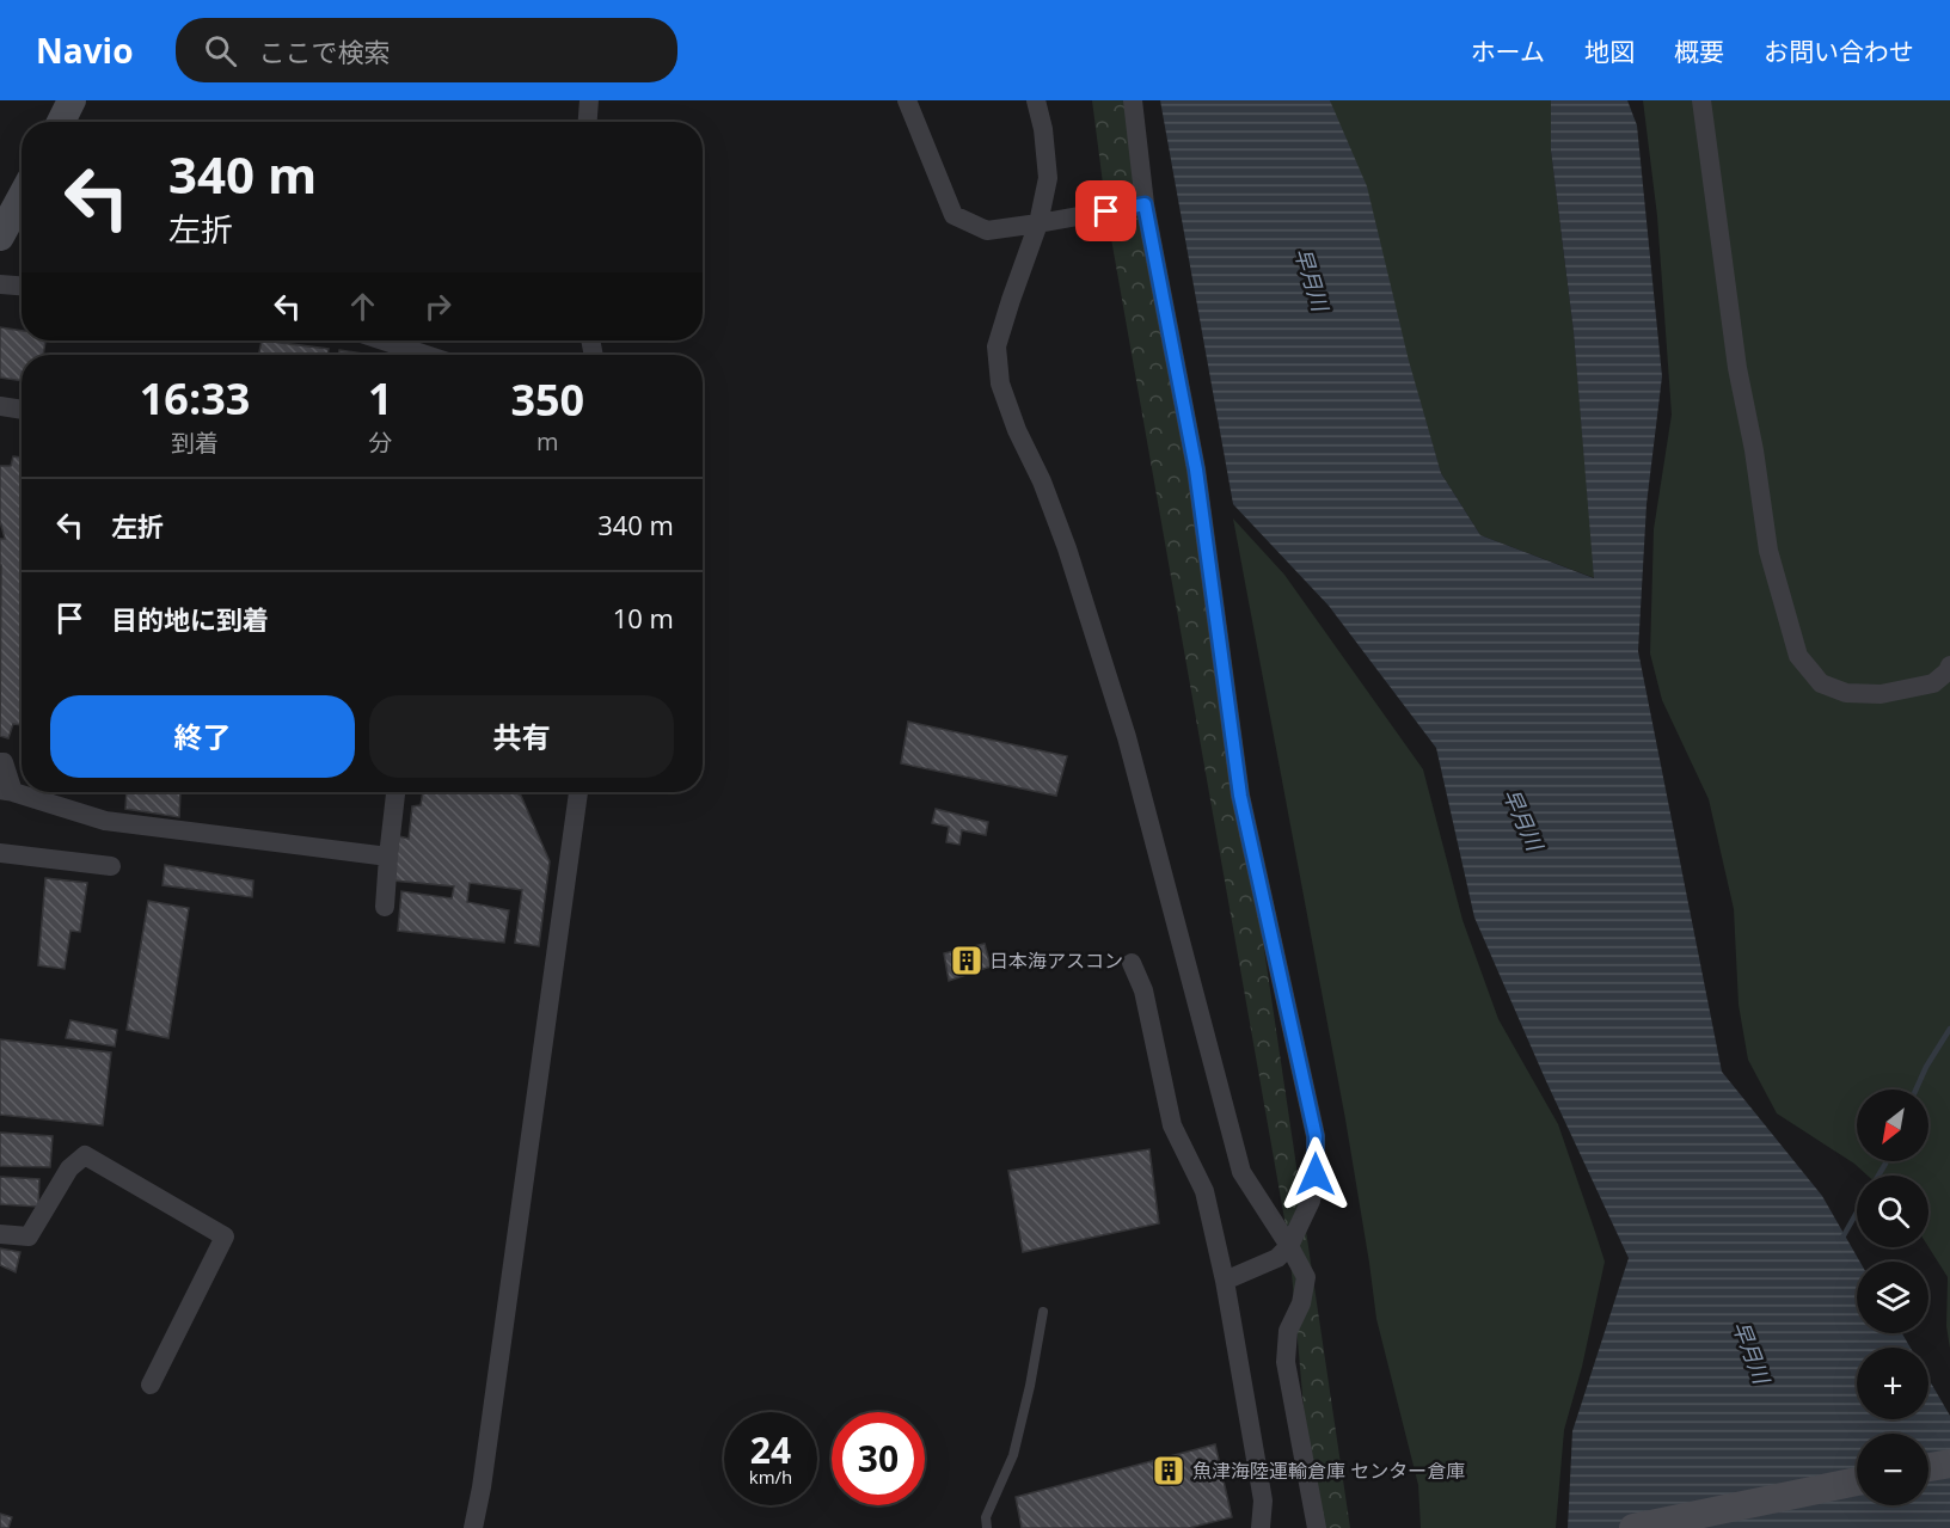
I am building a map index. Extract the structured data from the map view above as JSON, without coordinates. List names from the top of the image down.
{
  "water": ["早月川"],
  "places": {
    "building": ["日本海アスコン", "魚津海陸運輸倉庫 センター倉庫"]
  },
  "north": "bottom left",
  "page": {
    "header": "Navio",
    "search": "ここで検索",
    "nav": [
      "ホーム",
      "地図",
      "概要",
      "お問い合わせ"
    ],
    "turn": ["340 m", "左折"],
    "eta": [
      "16:33",
      "到着",
      "1",
      "分",
      "350",
      "m"
    ],
    "list": [
      {
        "name": "左折",
        "value": "340 m"
      },
      {
        "name": "目的地に到着",
        "value": "10 m"
      }
    ],
    "buttons": ["終了", "共有"],
    "map_buttons": ["+", "−"],
    "speed": "24 km/h",
    "limit": "30"
  }
}
